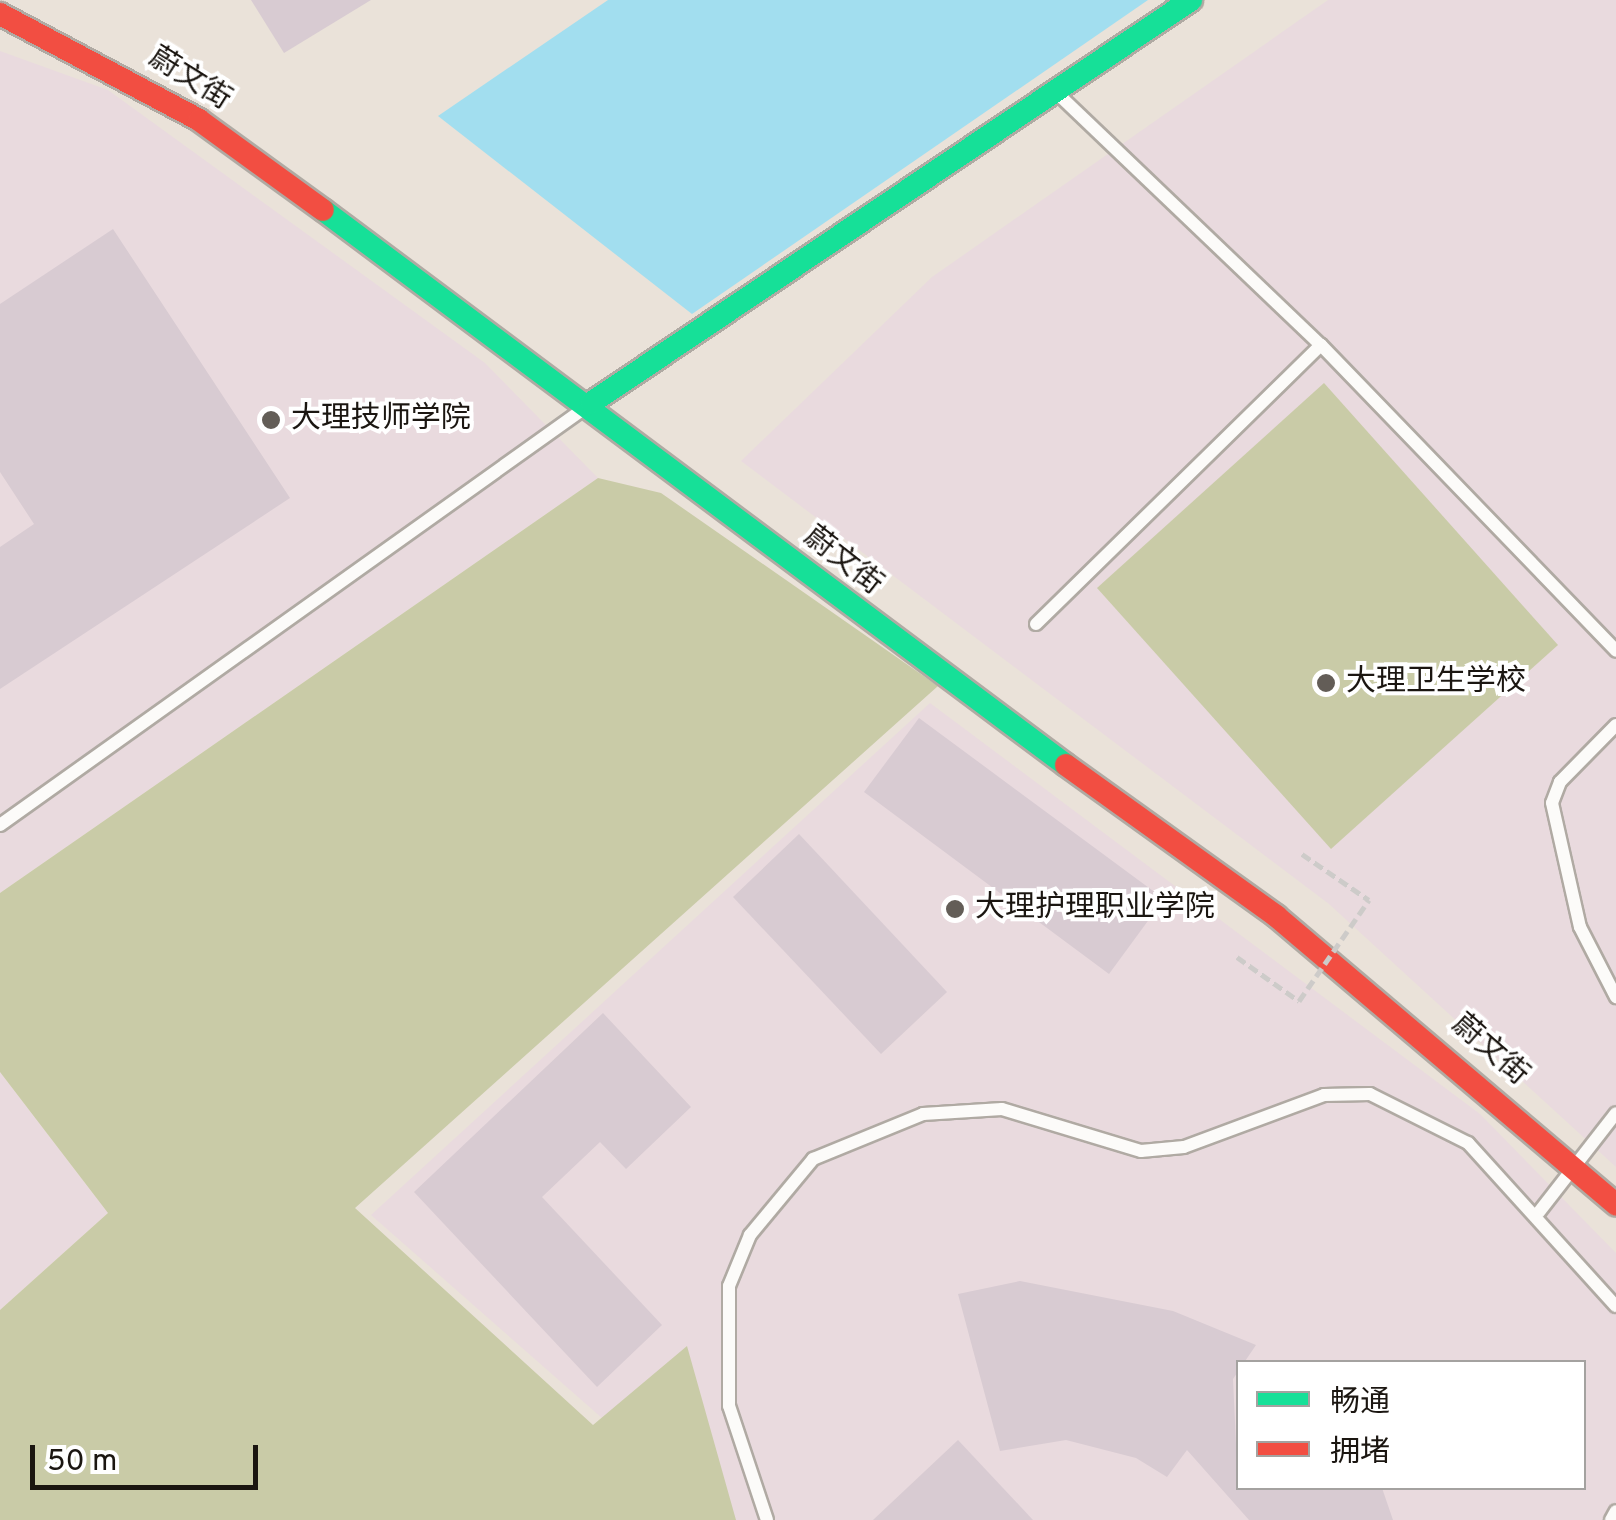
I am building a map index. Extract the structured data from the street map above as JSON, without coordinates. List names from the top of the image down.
{
  "streets": {
    "street": ["蔚文街"]
  },
  "places": ["大理技师学院", "大理卫生学校", "大理护理职业学院"],
  "legend": ["畅通", "拥堵"],
  "scale_bar": "50 m"
}
